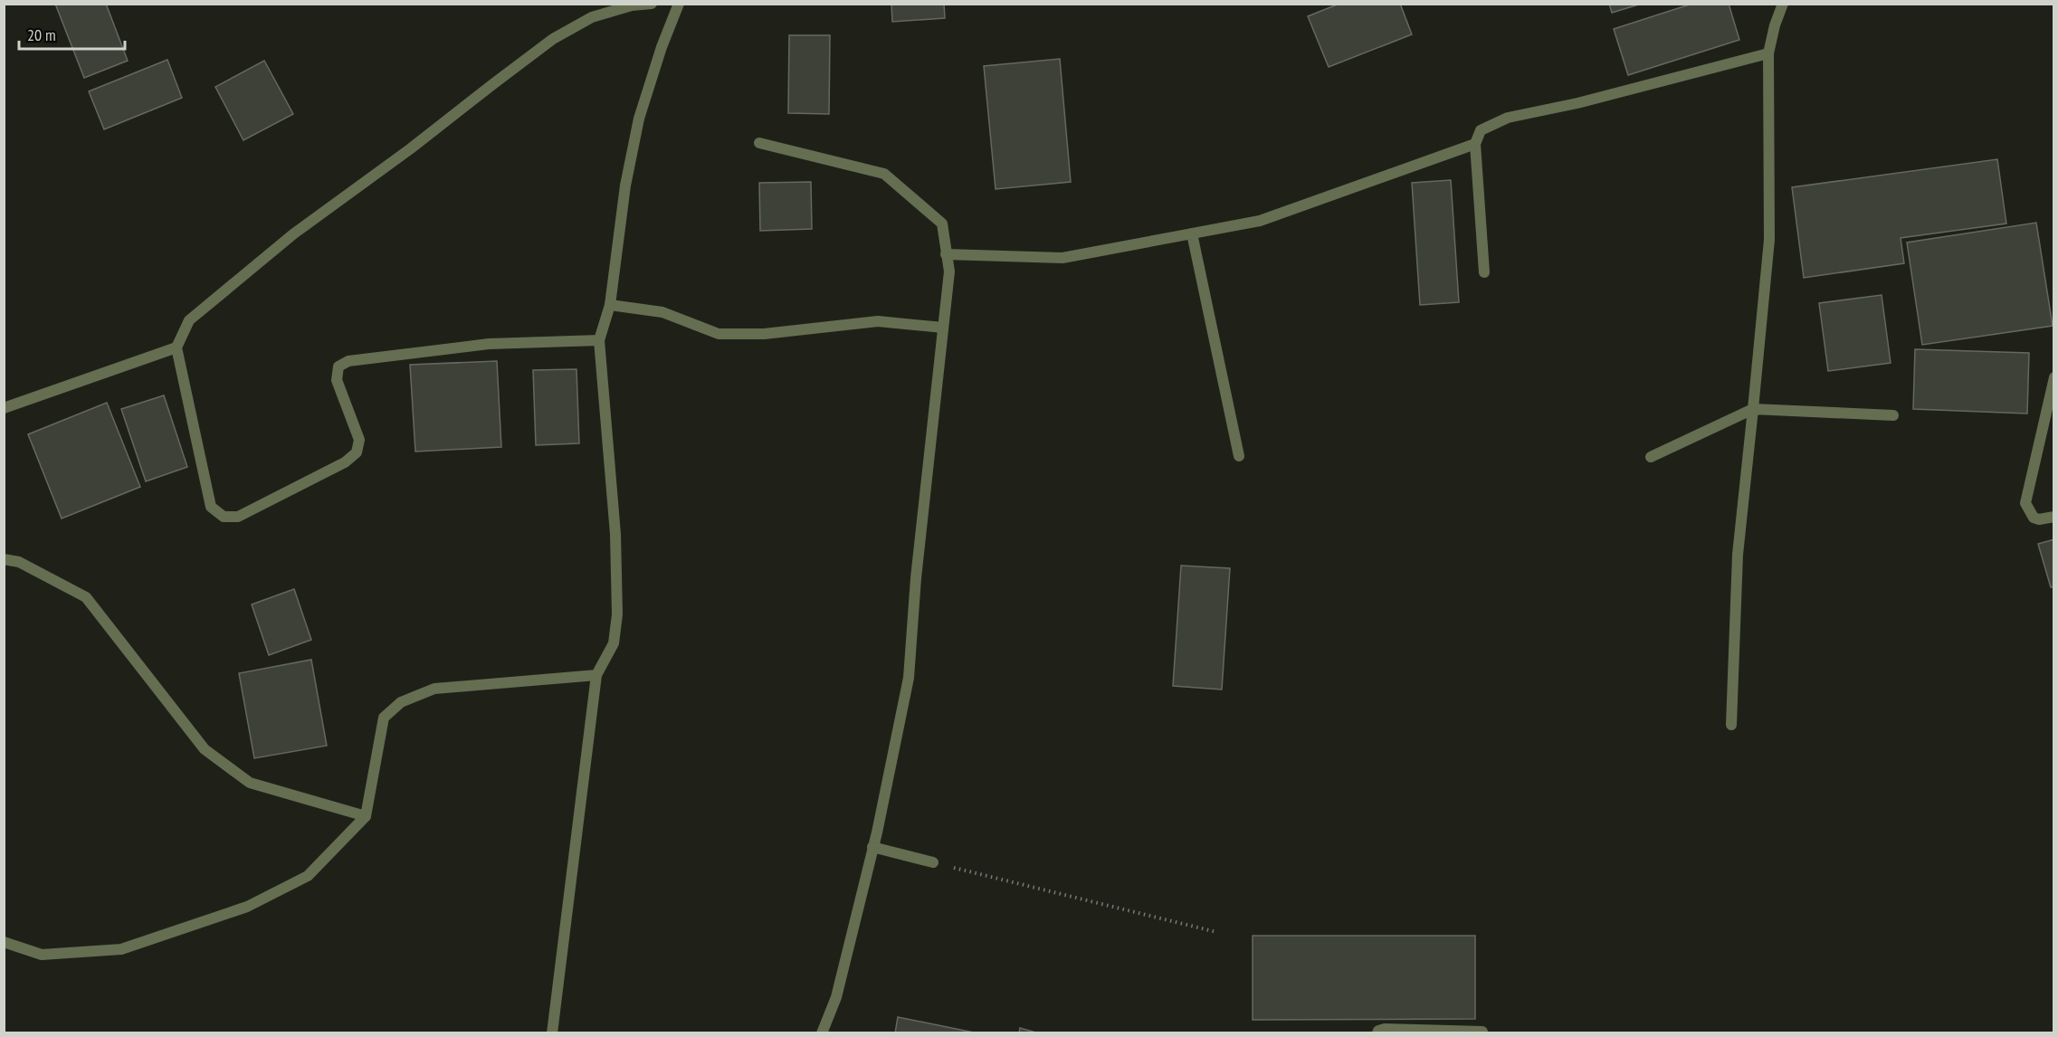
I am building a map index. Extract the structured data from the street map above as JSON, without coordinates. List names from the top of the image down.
{
  "scale_bar": "20 m"
}
